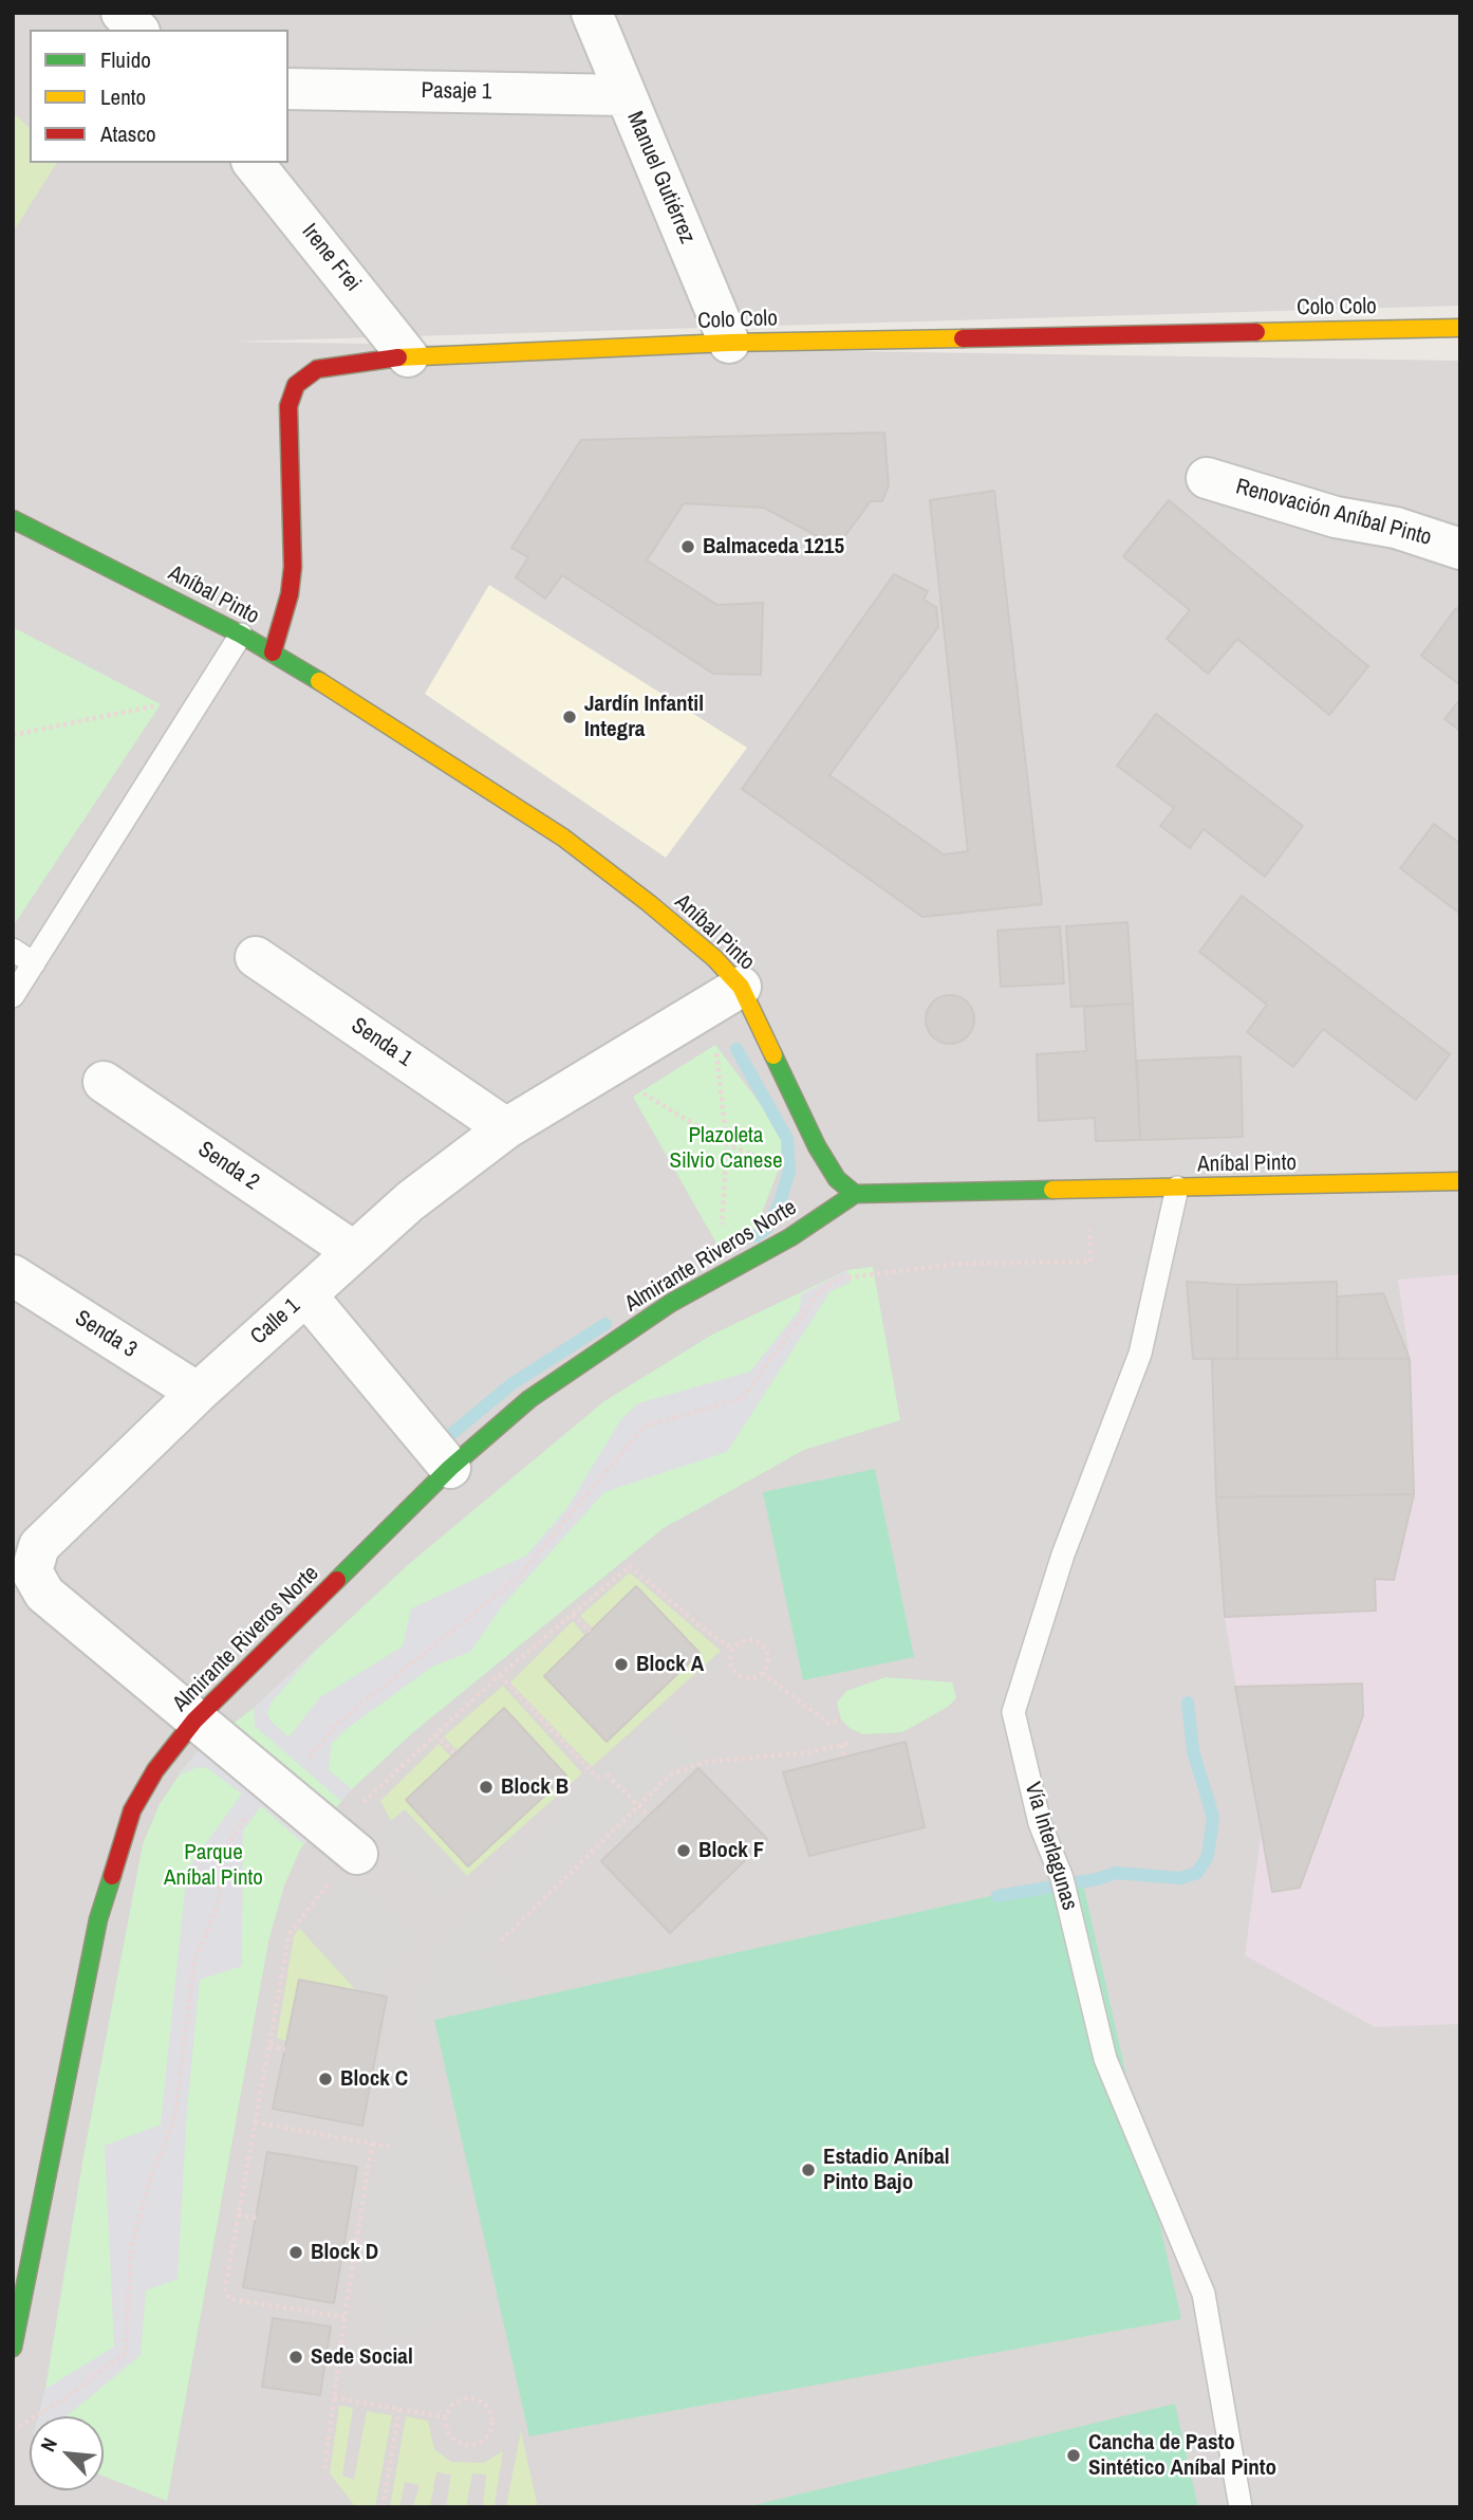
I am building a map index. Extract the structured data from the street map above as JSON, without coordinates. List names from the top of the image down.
{
  "streets": {
    "street": [
      "Pasaje 1",
      "Manuel Gutiérrez",
      "Irene Frei",
      "Colo Colo",
      "Renovación Aníbal Pinto",
      "Aníbal Pinto",
      "Senda 1",
      "Senda 2",
      "Almirante Riveros Norte",
      "Calle 1",
      "Senda 3"
    ],
    "lane": ["Vía Interlagunas"]
  },
  "crossings": [
    ["Pasaje 1", "Manuel Gutiérrez"],
    ["Manuel Gutiérrez", "Colo Colo"],
    ["Irene Frei", "Colo Colo"],
    ["Colo Colo", "Aníbal Pinto"],
    ["Aníbal Pinto", "Almirante Riveros Norte"],
    ["Aníbal Pinto", "Calle 1"],
    ["Aníbal Pinto", "Vía Interlagunas"],
    ["Senda 1", "Calle 1"],
    ["Senda 2", "Calle 1"],
    ["Almirante Riveros Norte", "Calle 1"],
    ["Calle 1", "Senda 3"]
  ],
  "parks": ["Plazoleta Silvio Canese", "Parque Aníbal Pinto"],
  "places": [
    "Balmaceda 1215",
    "Jardín Infantil Integra",
    "Block A",
    "Block B",
    "Block F",
    "Block C",
    "Estadio Aníbal Pinto Bajo",
    "Block D",
    "Sede Social",
    "Cancha de Pasto Sintético Aníbal Pinto"
  ],
  "legend": ["Fluido", "Lento", "Atasco"],
  "north": "top left"
}
